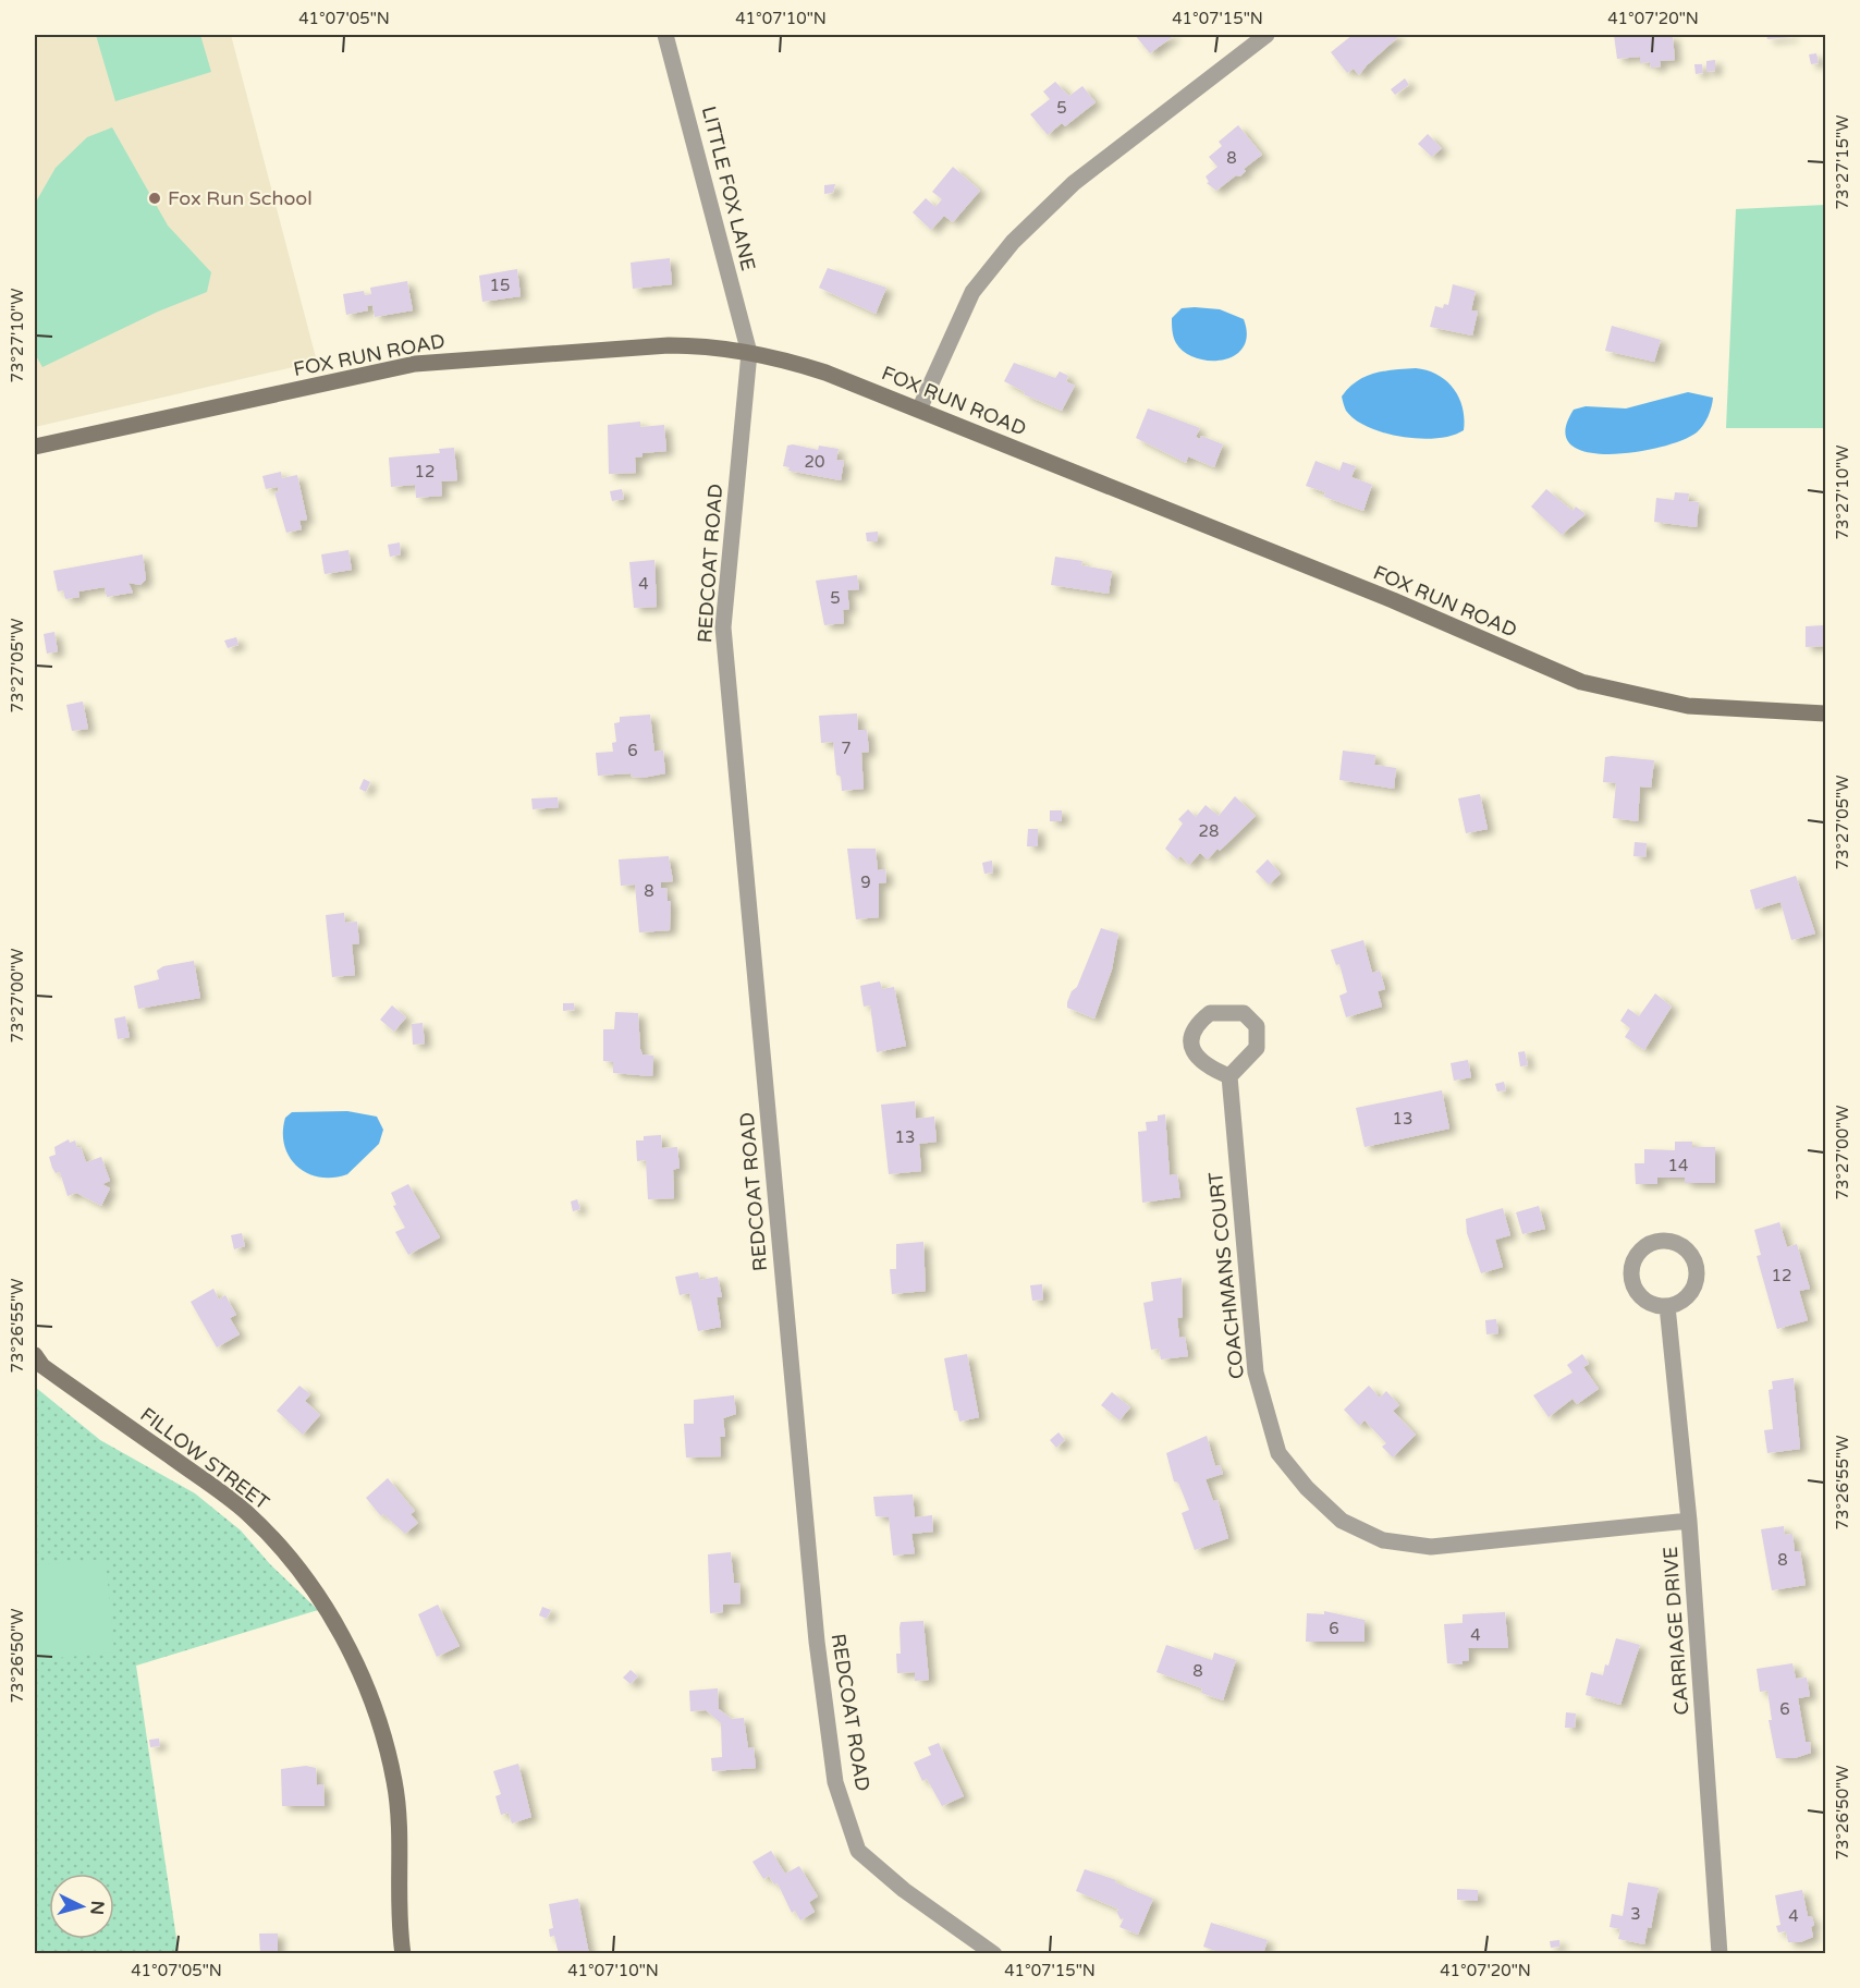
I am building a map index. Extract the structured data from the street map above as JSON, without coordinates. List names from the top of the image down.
{
  "streets": {
    "street": [
      "LITTLE FOX LANE",
      "FOX RUN ROAD",
      "REDCOAT ROAD",
      "COACHMANS COURT",
      "FILLOW STREET",
      "CARRIAGE DRIVE"
    ]
  },
  "crossings": [
    ["LITTLE FOX LANE", "FOX RUN ROAD"],
    ["LITTLE FOX LANE", "REDCOAT ROAD"],
    ["FOX RUN ROAD", "REDCOAT ROAD"],
    ["COACHMANS COURT", "CARRIAGE DRIVE"]
  ],
  "places": ["Fox Run School"],
  "house_numbers": [
    "5",
    "8",
    "15",
    "20",
    "12",
    "4",
    "5",
    "7",
    "6",
    "28",
    "9",
    "8",
    "13",
    "13",
    "14",
    "12",
    "8",
    "6",
    "4",
    "8",
    "6",
    "3",
    "4"
  ],
  "north": "right",
  "coordinates": [
    "41°07'05\"N",
    "41°07'10\"N",
    "41°07'15\"N",
    "41°07'20\"N",
    "73°27'15\"W",
    "73°27'10\"W",
    "73°27'05\"W",
    "73°27'00\"W",
    "73°26'55\"W",
    "73°26'50\"W"
  ]
}
